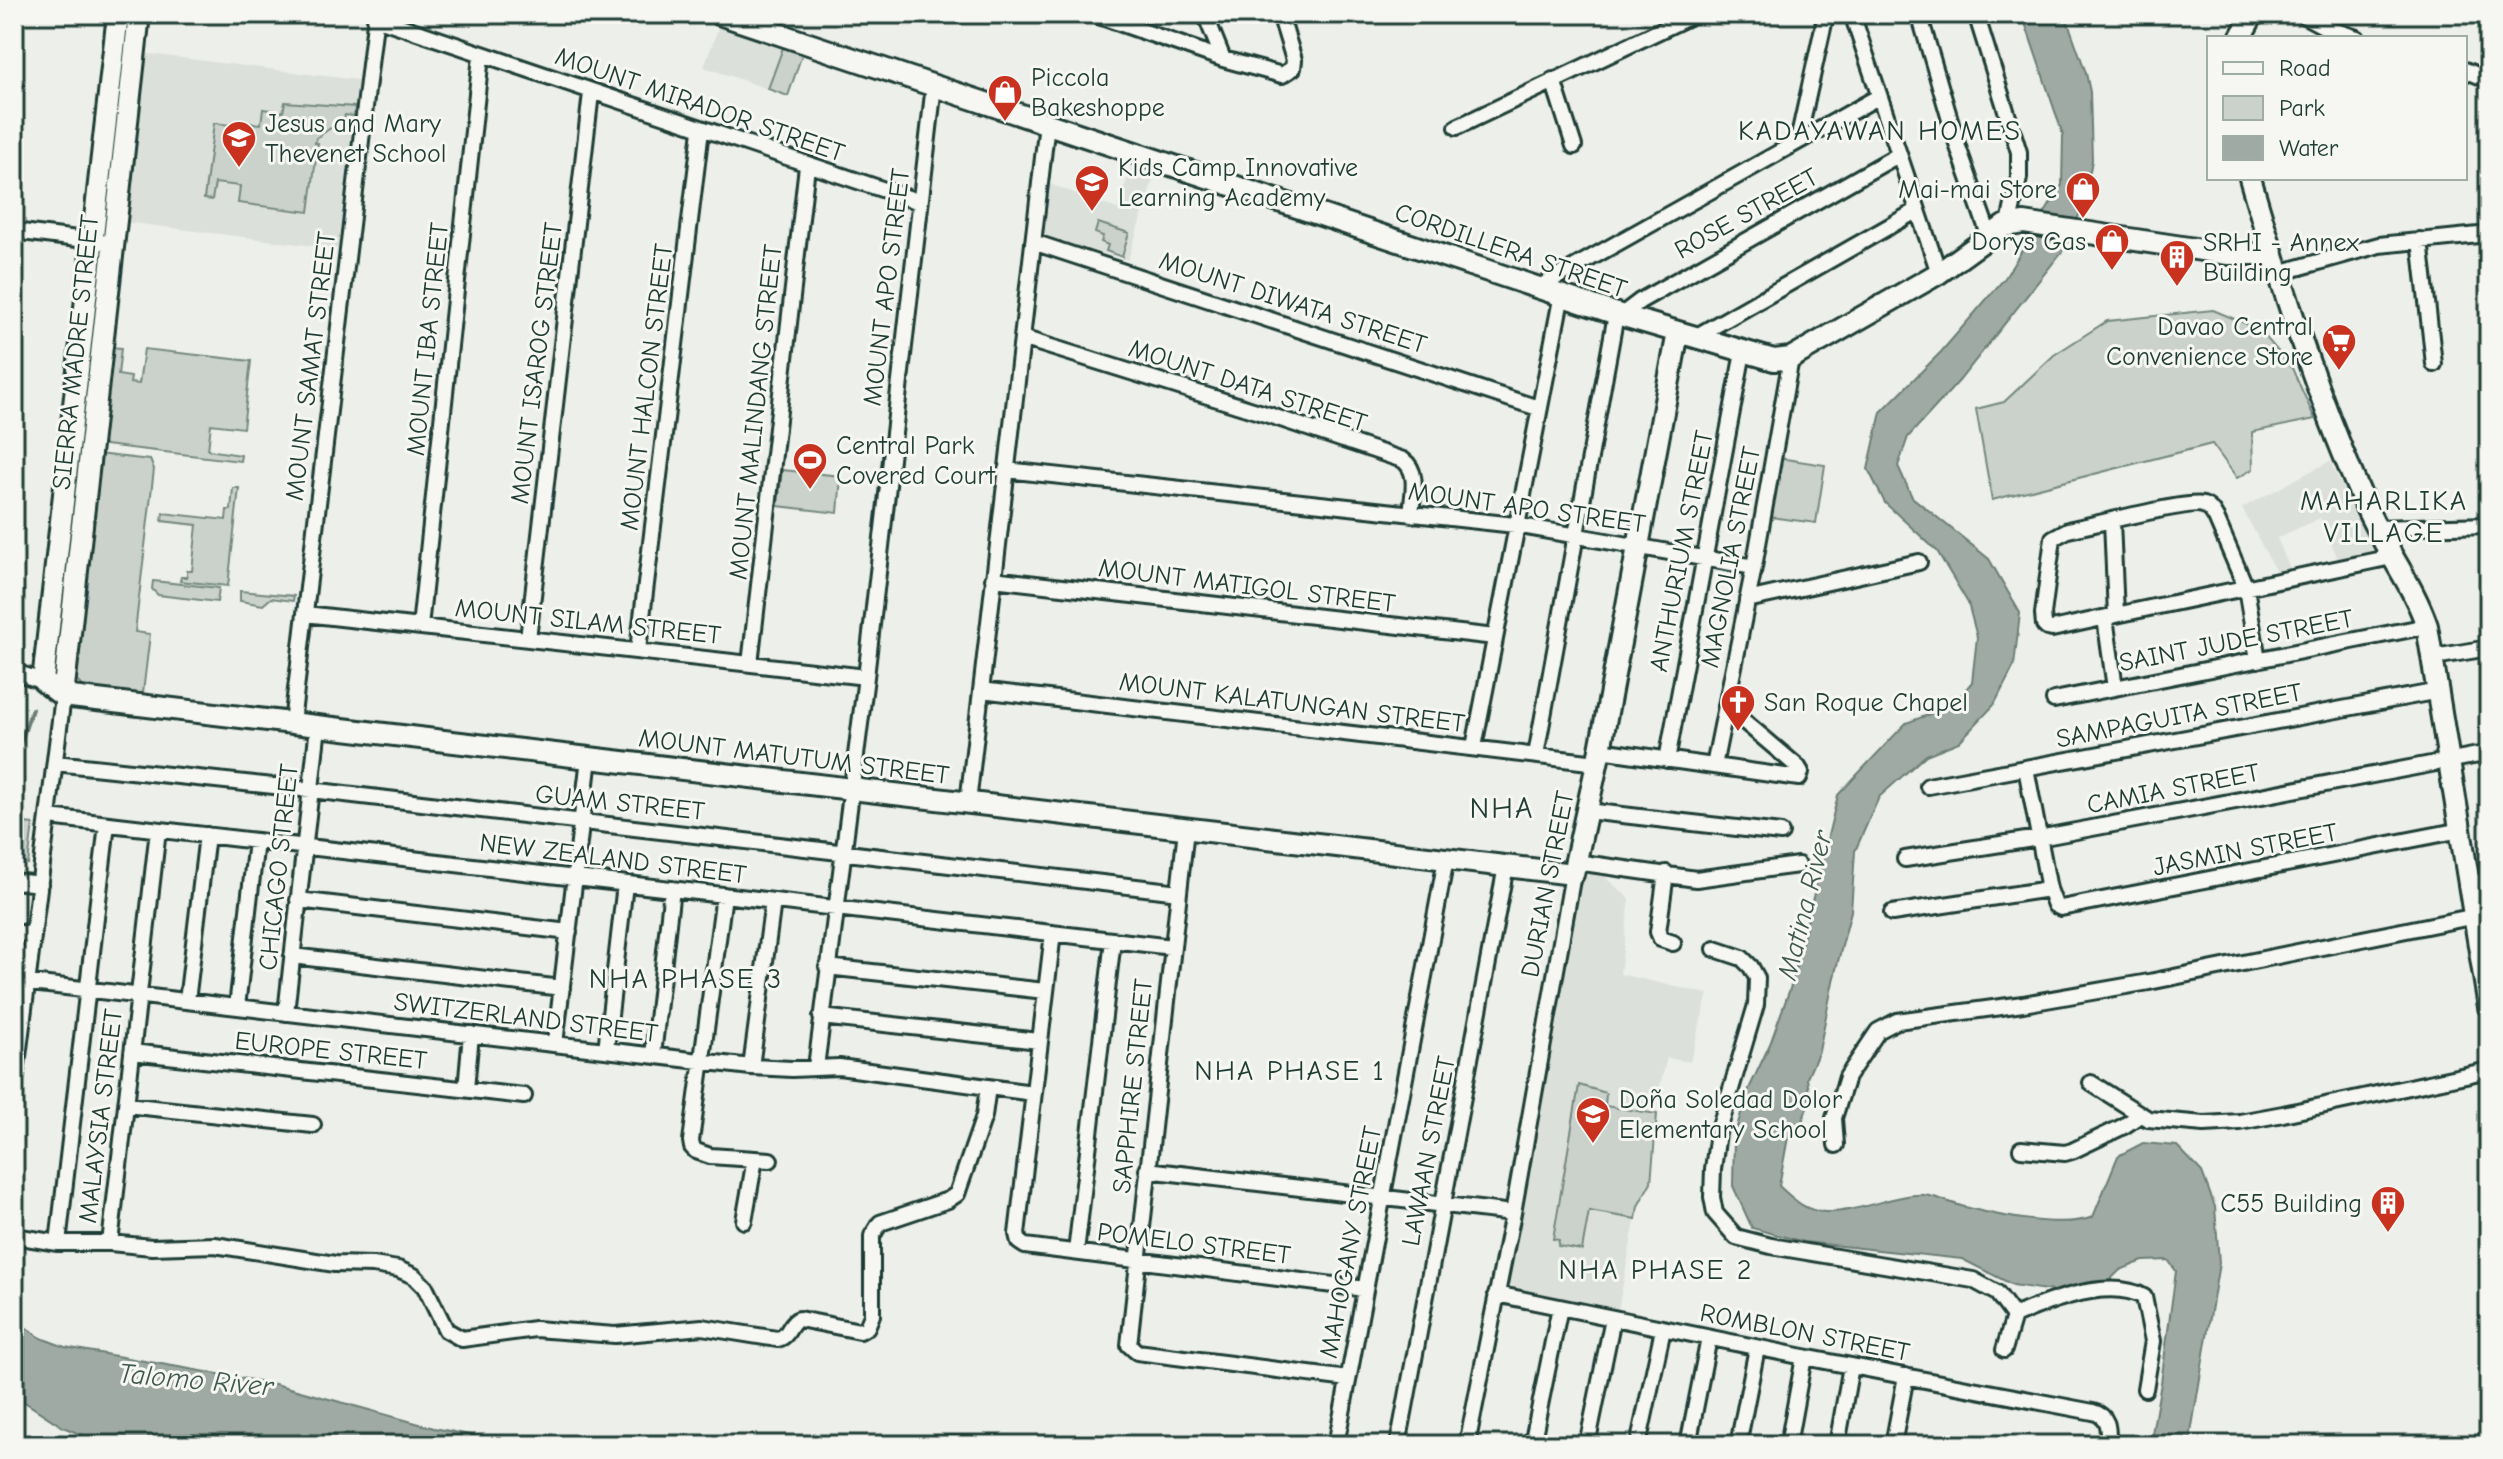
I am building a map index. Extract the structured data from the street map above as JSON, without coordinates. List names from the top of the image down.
{
  "streets": {
    "street": [
      "MOUNT MIRADOR STREET",
      "ROSE STREET",
      "CORDILLERA STREET",
      "MOUNT APO STREET",
      "MOUNT DIWATA STREET",
      "MOUNT IBA STREET",
      "SIERRA MADRE STREET",
      "MOUNT ISAROG STREET",
      "MOUNT SAMAT STREET",
      "MOUNT DATA STREET",
      "MOUNT HALCON STREET",
      "MOUNT MALINDANG STREET",
      "ANTHURIUM STREET",
      "MAGNOLIA STREET",
      "MOUNT MATIGOL STREET",
      "MOUNT SILAM STREET",
      "SAINT JUDE STREET",
      "MOUNT KALATUNGAN STREET",
      "SAMPAGUITA STREET",
      "MOUNT MATUTUM STREET",
      "CAMIA STREET",
      "GUAM STREET",
      "JASMIN STREET",
      "NEW ZEALAND STREET",
      "CHICAGO STREET",
      "DURIAN STREET",
      "SWITZERLAND STREET",
      "EUROPE STREET",
      "SAPPHIRE STREET",
      "MALAYSIA STREET",
      "LAWAAN STREET",
      "MAHOGANY STREET",
      "POMELO STREET",
      "ROMBLON STREET"
    ]
  },
  "crossings": [
    ["MOUNT MIRADOR STREET", "MOUNT APO STREET"],
    ["MOUNT MIRADOR STREET", "MOUNT IBA STREET"],
    ["MOUNT MIRADOR STREET", "MOUNT ISAROG STREET"],
    ["MOUNT MIRADOR STREET", "MOUNT SAMAT STREET"],
    ["MOUNT MIRADOR STREET", "MOUNT HALCON STREET"],
    ["MOUNT MIRADOR STREET", "MOUNT MALINDANG STREET"],
    ["ROSE STREET", "CORDILLERA STREET"],
    ["CORDILLERA STREET", "MOUNT APO STREET"],
    ["CORDILLERA STREET", "ANTHURIUM STREET"],
    ["CORDILLERA STREET", "MAGNOLIA STREET"],
    ["CORDILLERA STREET", "DURIAN STREET"],
    ["MOUNT APO STREET", "MOUNT DATA STREET"],
    ["MOUNT APO STREET", "ANTHURIUM STREET"],
    ["MOUNT APO STREET", "MAGNOLIA STREET"],
    ["MOUNT APO STREET", "MOUNT SILAM STREET"],
    ["MOUNT APO STREET", "MOUNT MATUTUM STREET"],
    ["MOUNT APO STREET", "GUAM STREET"],
    ["MOUNT APO STREET", "NEW ZEALAND STREET"],
    ["MOUNT APO STREET", "DURIAN STREET"],
    ["MOUNT APO STREET", "SWITZERLAND STREET"],
    ["MOUNT IBA STREET", "MOUNT SILAM STREET"],
    ["SIERRA MADRE STREET", "MOUNT MATUTUM STREET"],
    ["MOUNT ISAROG STREET", "MOUNT SILAM STREET"],
    ["MOUNT SAMAT STREET", "MOUNT SILAM STREET"],
    ["MOUNT SAMAT STREET", "MOUNT MATUTUM STREET"],
    ["MOUNT HALCON STREET", "MOUNT SILAM STREET"],
    ["MOUNT MALINDANG STREET", "MOUNT SILAM STREET"],
    ["ANTHURIUM STREET", "MOUNT KALATUNGAN STREET"],
    ["MAGNOLIA STREET", "MOUNT KALATUNGAN STREET"],
    ["MOUNT KALATUNGAN STREET", "DURIAN STREET"],
    ["MOUNT MATUTUM STREET", "CHICAGO STREET"],
    ["MOUNT MATUTUM STREET", "DURIAN STREET"],
    ["MOUNT MATUTUM STREET", "SAPPHIRE STREET"],
    ["MOUNT MATUTUM STREET", "LAWAAN STREET"],
    ["MOUNT MATUTUM STREET", "MAHOGANY STREET"],
    ["GUAM STREET", "CHICAGO STREET"],
    ["GUAM STREET", "SAPPHIRE STREET"],
    ["NEW ZEALAND STREET", "CHICAGO STREET"],
    ["NEW ZEALAND STREET", "SAPPHIRE STREET"],
    ["NEW ZEALAND STREET", "MALAYSIA STREET"],
    ["CHICAGO STREET", "SWITZERLAND STREET"],
    ["DURIAN STREET", "ROMBLON STREET"],
    ["SWITZERLAND STREET", "MALAYSIA STREET"],
    ["SWITZERLAND STREET", "POMELO STREET"],
    ["EUROPE STREET", "MALAYSIA STREET"],
    ["SAPPHIRE STREET", "MAHOGANY STREET"],
    ["SAPPHIRE STREET", "POMELO STREET"],
    ["MAHOGANY STREET", "POMELO STREET"]
  ],
  "districts": [
    "KADAYAWAN HOMES",
    "MAHARLIKA VILLAGE",
    "NHA",
    "NHA PHASE 3",
    "NHA PHASE 1",
    "NHA PHASE 2"
  ],
  "water": ["Matina River", "Talomo River"],
  "places": {
    "shop": ["Piccola Bakeshoppe", "Mai-mai Store", "Dorys Gas"],
    "school or university": ["Jesus and Mary Thevenet School", "Kids Camp Innovative Learning Academy", "Doña Soledad Dolor Elementary School"],
    "building": ["SRHI - Annex Building", "C55 Building"],
    "supermarket": ["Davao Central Convenience Store"],
    "sports": ["Central Park Covered Court"],
    "church": ["San Roque Chapel"]
  },
  "legend": ["Road", "Park", "Water"]
}
